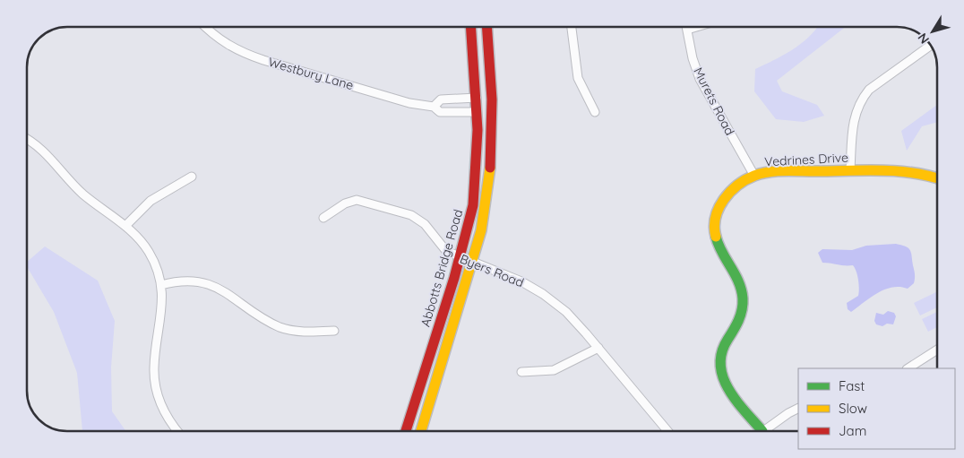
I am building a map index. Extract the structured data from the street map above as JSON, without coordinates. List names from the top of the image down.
{
  "streets": {
    "main road": ["Vedrines Drive", "Abbotts Bridge Road"],
    "street": ["Westbury Lane", "Murets Road", "Byers Road"]
  },
  "crossings": [
    ["Westbury Lane", "Abbotts Bridge Road"],
    ["Murets Road", "Vedrines Drive"],
    ["Abbotts Bridge Road", "Byers Road"]
  ],
  "legend": ["Fast", "Slow", "Jam"],
  "north": "bottom left"
}
